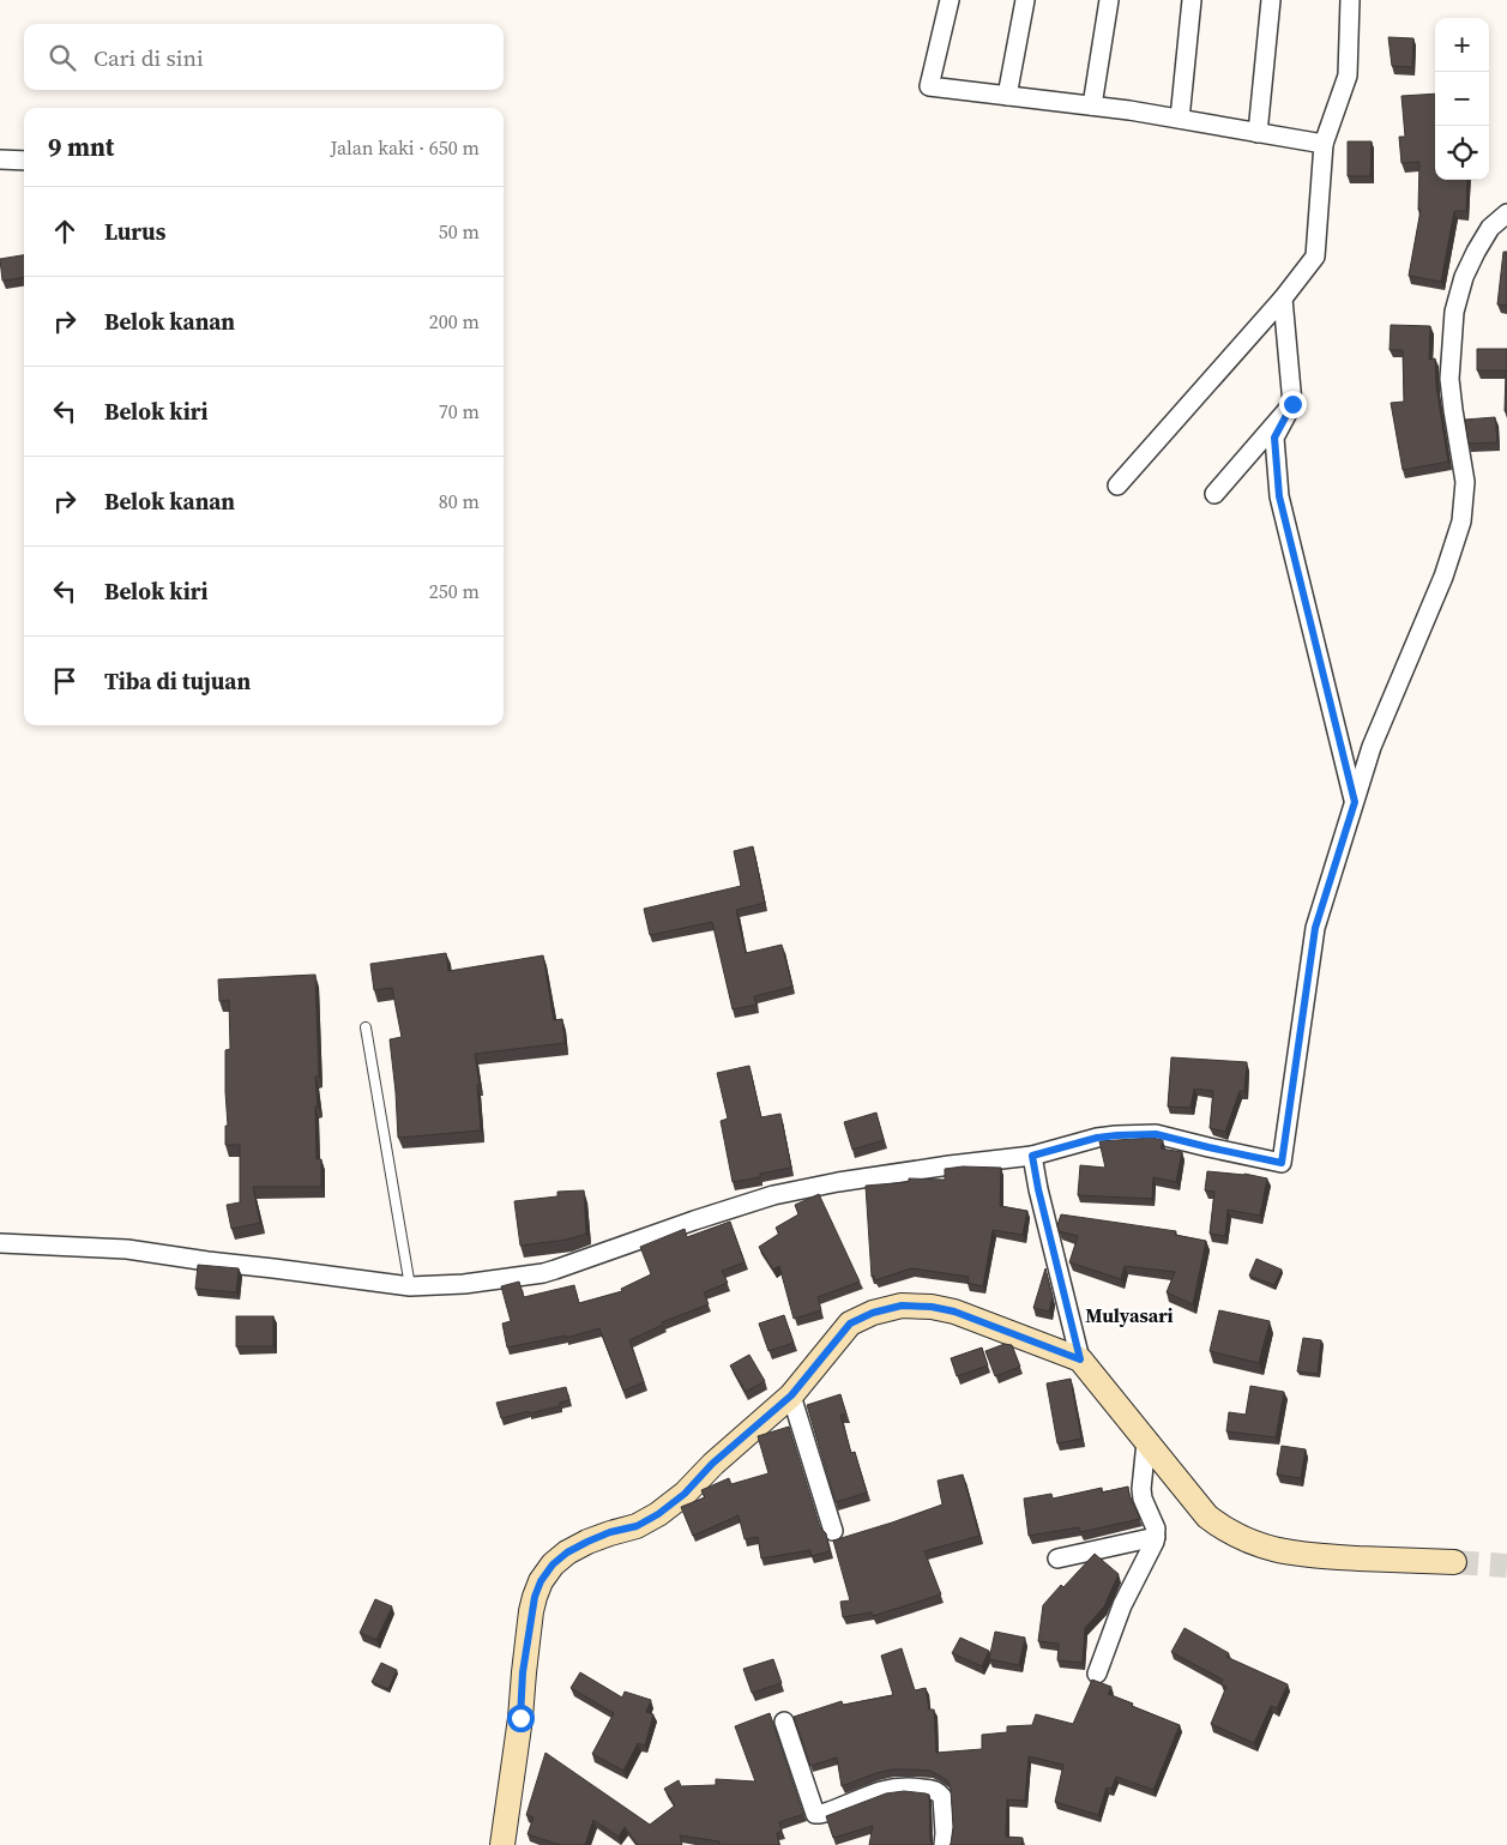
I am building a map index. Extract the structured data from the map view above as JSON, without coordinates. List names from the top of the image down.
{
  "districts": ["Mulyasari"],
  "page": {
    "map_buttons": ["+", "−"],
    "search": "Cari di sini",
    "heading": ["9 mnt", "Jalan kaki · 650 m"],
    "list": [
      ["Lurus", "50 m"],
      ["Belok kanan", "200 m"],
      ["Belok kiri", "70 m"],
      ["Belok kanan", "80 m"],
      ["Belok kiri", "250 m"],
      "Tiba di tujuan"
    ]
  }
}
